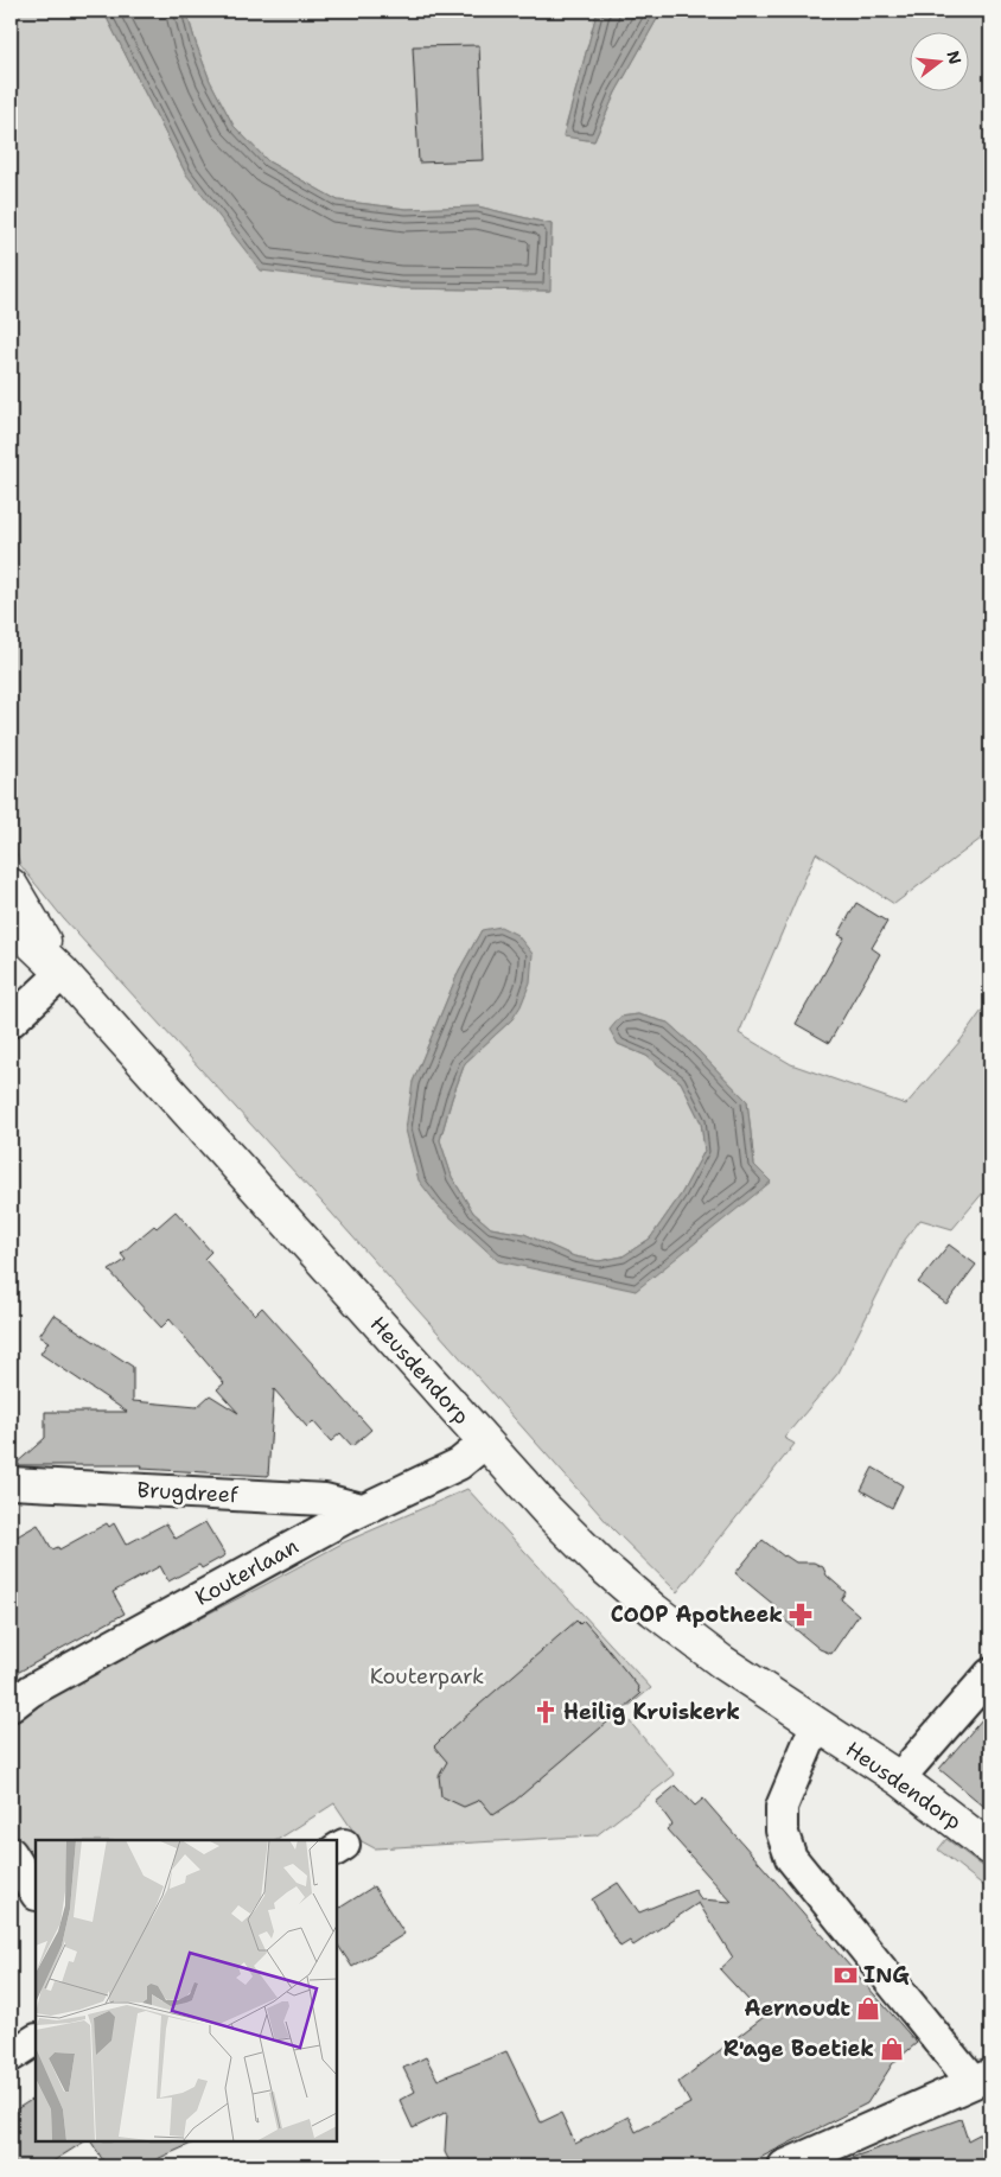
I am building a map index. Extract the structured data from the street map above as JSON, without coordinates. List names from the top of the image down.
{
  "streets": {
    "main road": ["Heusdendorp"],
    "street": ["Brugdreef", "Kouterlaan"]
  },
  "crossings": [
    ["Heusdendorp", "Kouterlaan"],
    ["Brugdreef", "Kouterlaan"]
  ],
  "parks": ["Kouterpark"],
  "places": {
    "pharmacy": ["COOP Apotheek"],
    "church": ["Heilig Kruiskerk"],
    "bank": ["ING"],
    "shop": ["Aernoudt", "R'age Boetiek"]
  },
  "north": "right"
}
